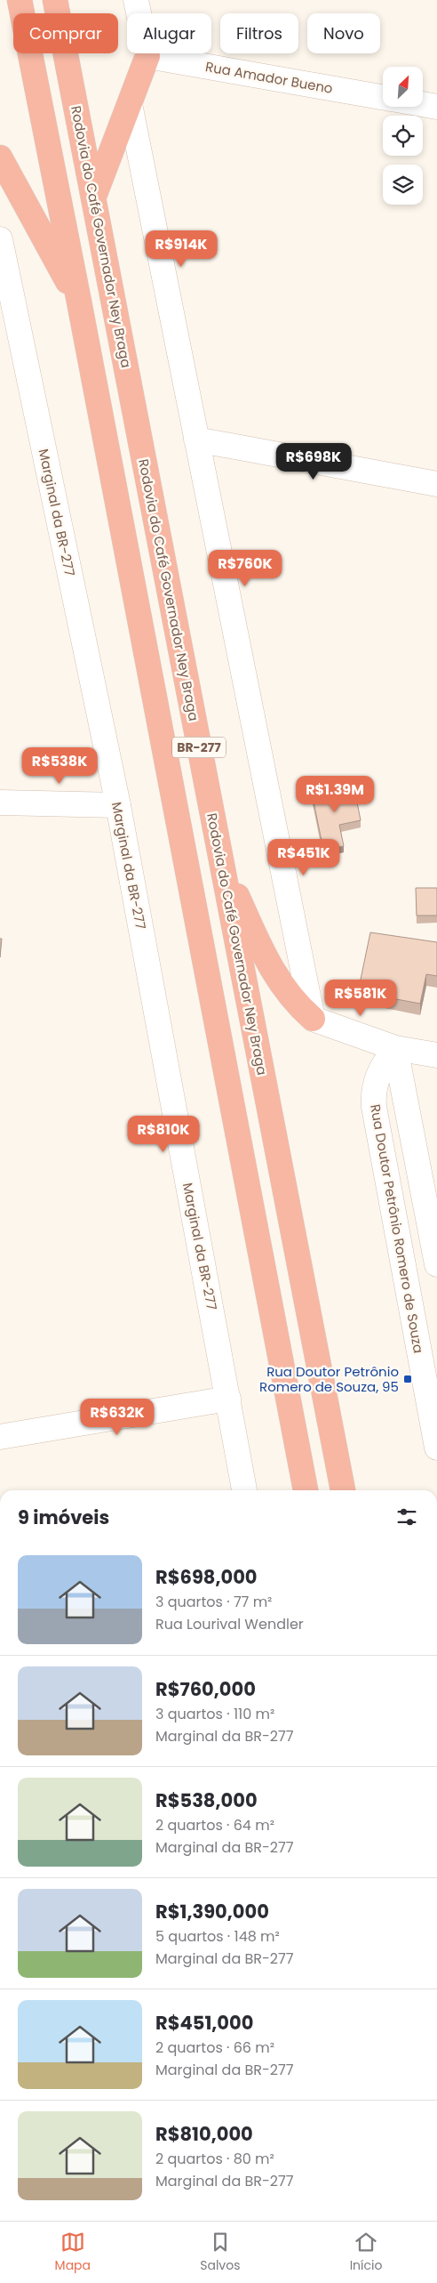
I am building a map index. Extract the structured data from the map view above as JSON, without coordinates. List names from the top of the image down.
{
  "streets": {
    "highway": ["Rodovia do Café Governador Ney Braga", "BR-277"],
    "street": ["Rua Amador Bueno", "Marginal da BR-277", "Rua Doutor Petrônio Romero de Souza"]
  },
  "places": {
    "transit": ["Rua Doutor Petrônio Romero de Souza, 95"]
  },
  "north": "top right",
  "page": {
    "chip": [
      "Comprar",
      "Alugar",
      "Filtros",
      "Novo"
    ],
    "price": [
      "R$914K",
      "R$698K",
      "R$760K",
      "R$538K",
      "R$1.39M",
      "R$451K",
      "R$581K",
      "R$810K",
      "R$632K"
    ],
    "heading": "9 imóveis",
    "list": [
      {
        "name": "R$698,000",
        "note": "3 quartos · 77 m² · Rua Lourival Wendler"
      },
      {
        "name": "R$760,000",
        "note": "3 quartos · 110 m² · Marginal da BR-277"
      },
      {
        "name": "R$538,000",
        "note": "2 quartos · 64 m² · Marginal da BR-277"
      },
      {
        "name": "R$1,390,000",
        "note": "5 quartos · 148 m² · Marginal da BR-277"
      },
      {
        "name": "R$451,000",
        "note": "2 quartos · 66 m² · Marginal da BR-277"
      },
      {
        "name": "R$810,000",
        "note": "2 quartos · 80 m² · Marginal da BR-277"
      }
    ],
    "tabs": ["Mapa", "Salvos", "Início"]
  }
}
